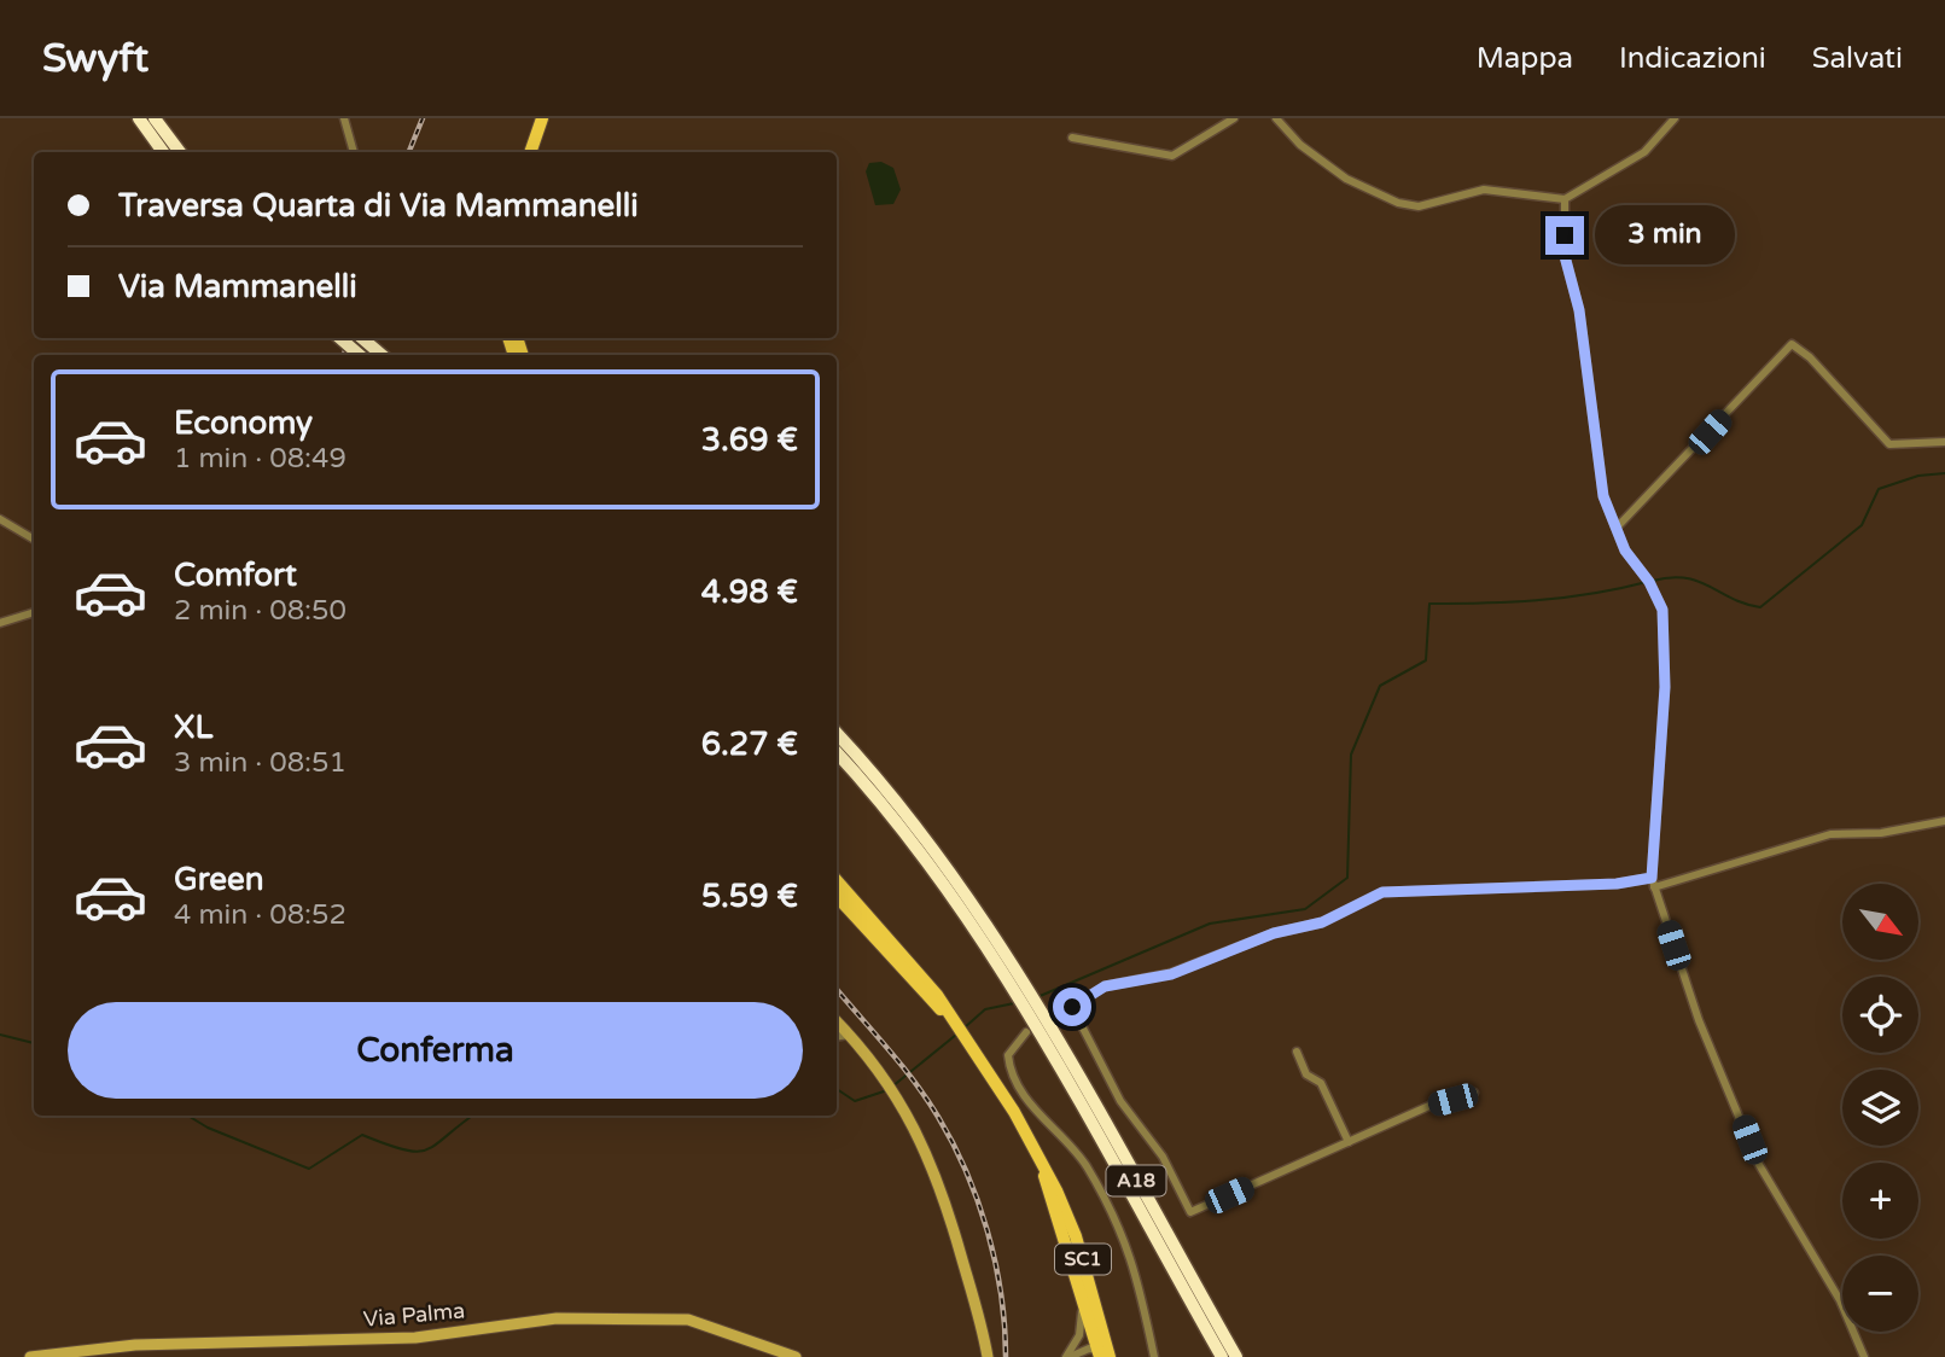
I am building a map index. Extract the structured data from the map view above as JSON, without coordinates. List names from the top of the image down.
{
  "streets": {
    "highway": ["A18"],
    "main road": ["SC1"],
    "street": ["Via Palma"]
  },
  "north": "bottom right",
  "page": {
    "header": "Swyft",
    "nav": ["Mappa", "Indicazioni", "Salvati"],
    "banner": ["Traversa Quarta di Via Mammanelli", "Via Mammanelli"],
    "bubble": "3 min",
    "list": [
      {
        "name": "Economy",
        "note": "1 min · 08:49",
        "value": "3.69 €"
      },
      {
        "name": "Comfort",
        "note": "2 min · 08:50",
        "value": "4.98 €"
      },
      {
        "name": "XL",
        "note": "3 min · 08:51",
        "value": "6.27 €"
      },
      {
        "name": "Green",
        "note": "4 min · 08:52",
        "value": "5.59 €"
      }
    ],
    "map_buttons": ["+", "−"],
    "buttons": "Conferma"
  }
}
